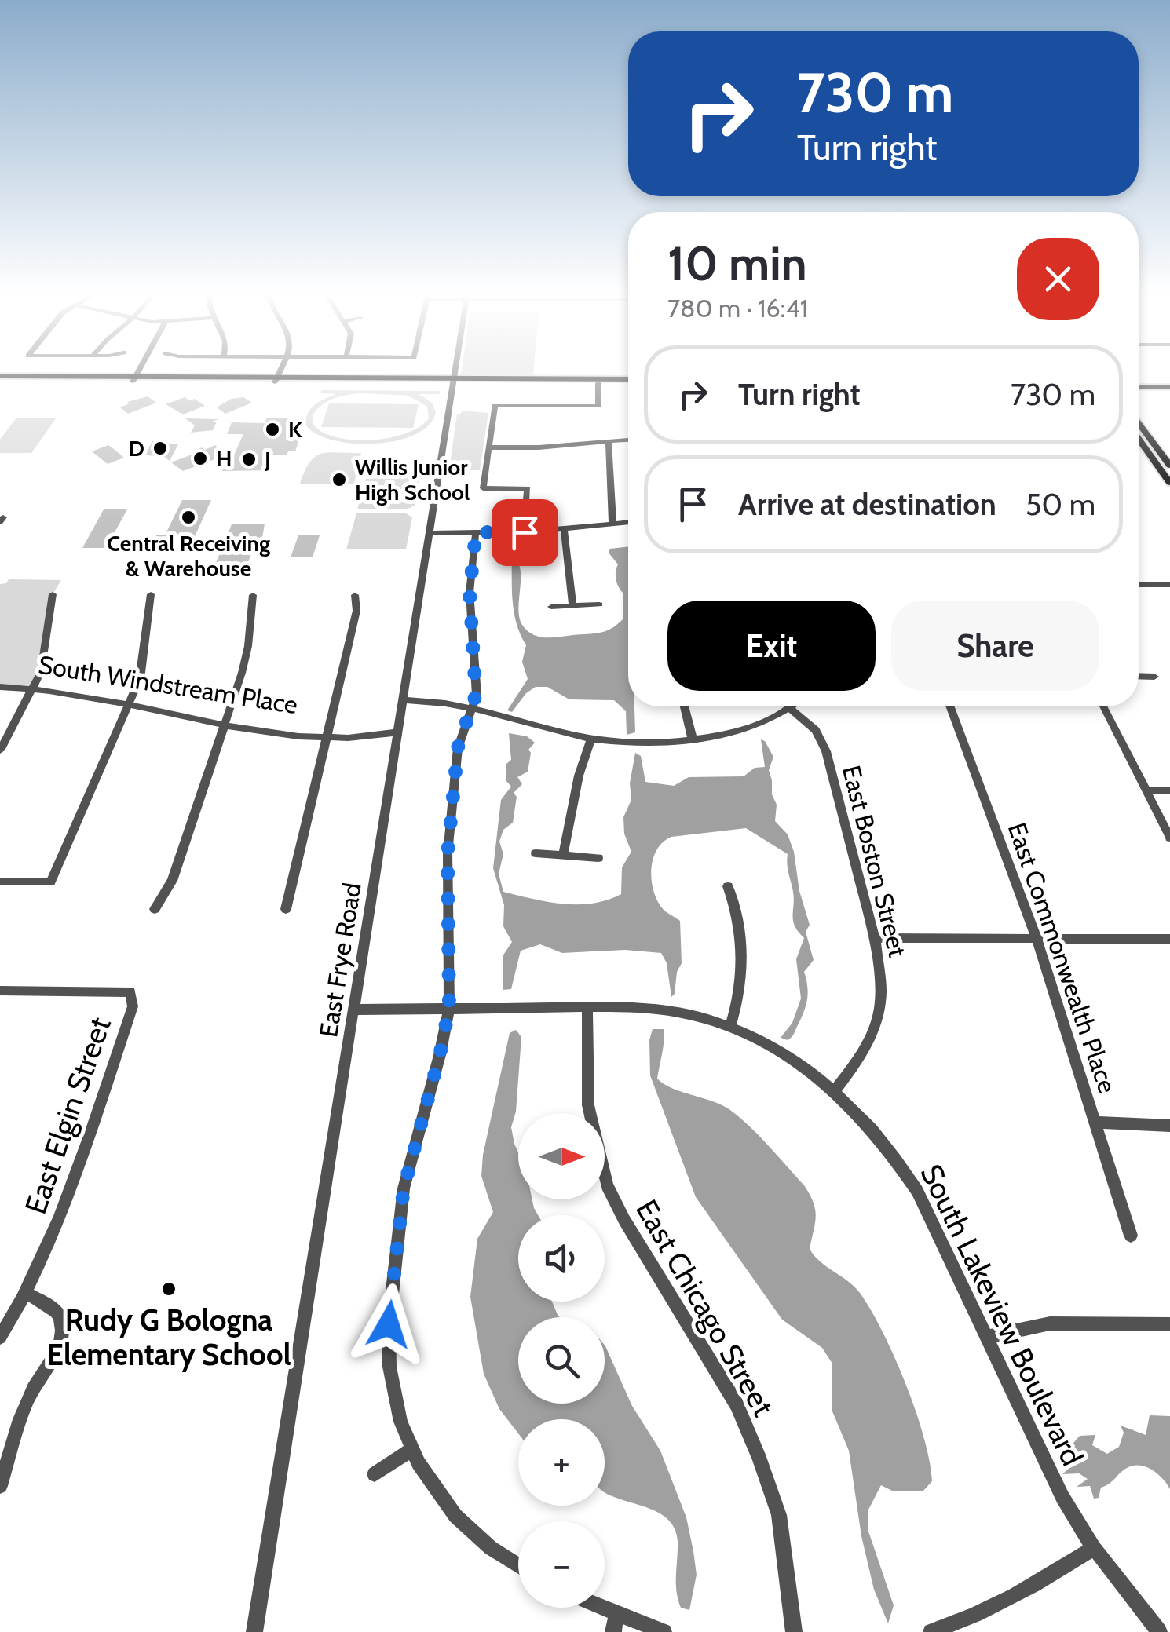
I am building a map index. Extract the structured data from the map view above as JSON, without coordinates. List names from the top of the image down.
{
  "streets": {
    "street": [
      "South Windstream Place",
      "East Boston Street",
      "East Commonwealth Place",
      "East Frye Road",
      "East Elgin Street",
      "East Chicago Street",
      "South Lakeview Boulevard"
    ]
  },
  "crossings": [
    ["South Windstream Place", "East Frye Road"],
    ["East Boston Street", "South Lakeview Boulevard"],
    ["East Frye Road", "South Lakeview Boulevard"],
    ["East Chicago Street", "South Lakeview Boulevard"]
  ],
  "places": [
    "K",
    "D",
    "H",
    "J",
    "Willis Junior High School",
    "Central Receiving & Warehouse",
    "Rudy G Bologna Elementary School"
  ],
  "north": "right",
  "page": {
    "turn": ["730 m", "Turn right"],
    "heading": ["10 min", "780 m · 16:41"],
    "list": [
      {
        "name": "Turn right",
        "value": "730 m"
      },
      {
        "name": "Arrive at destination",
        "value": "50 m"
      }
    ],
    "buttons": ["Exit", "Share"],
    "map_buttons": ["+", "−"]
  }
}
